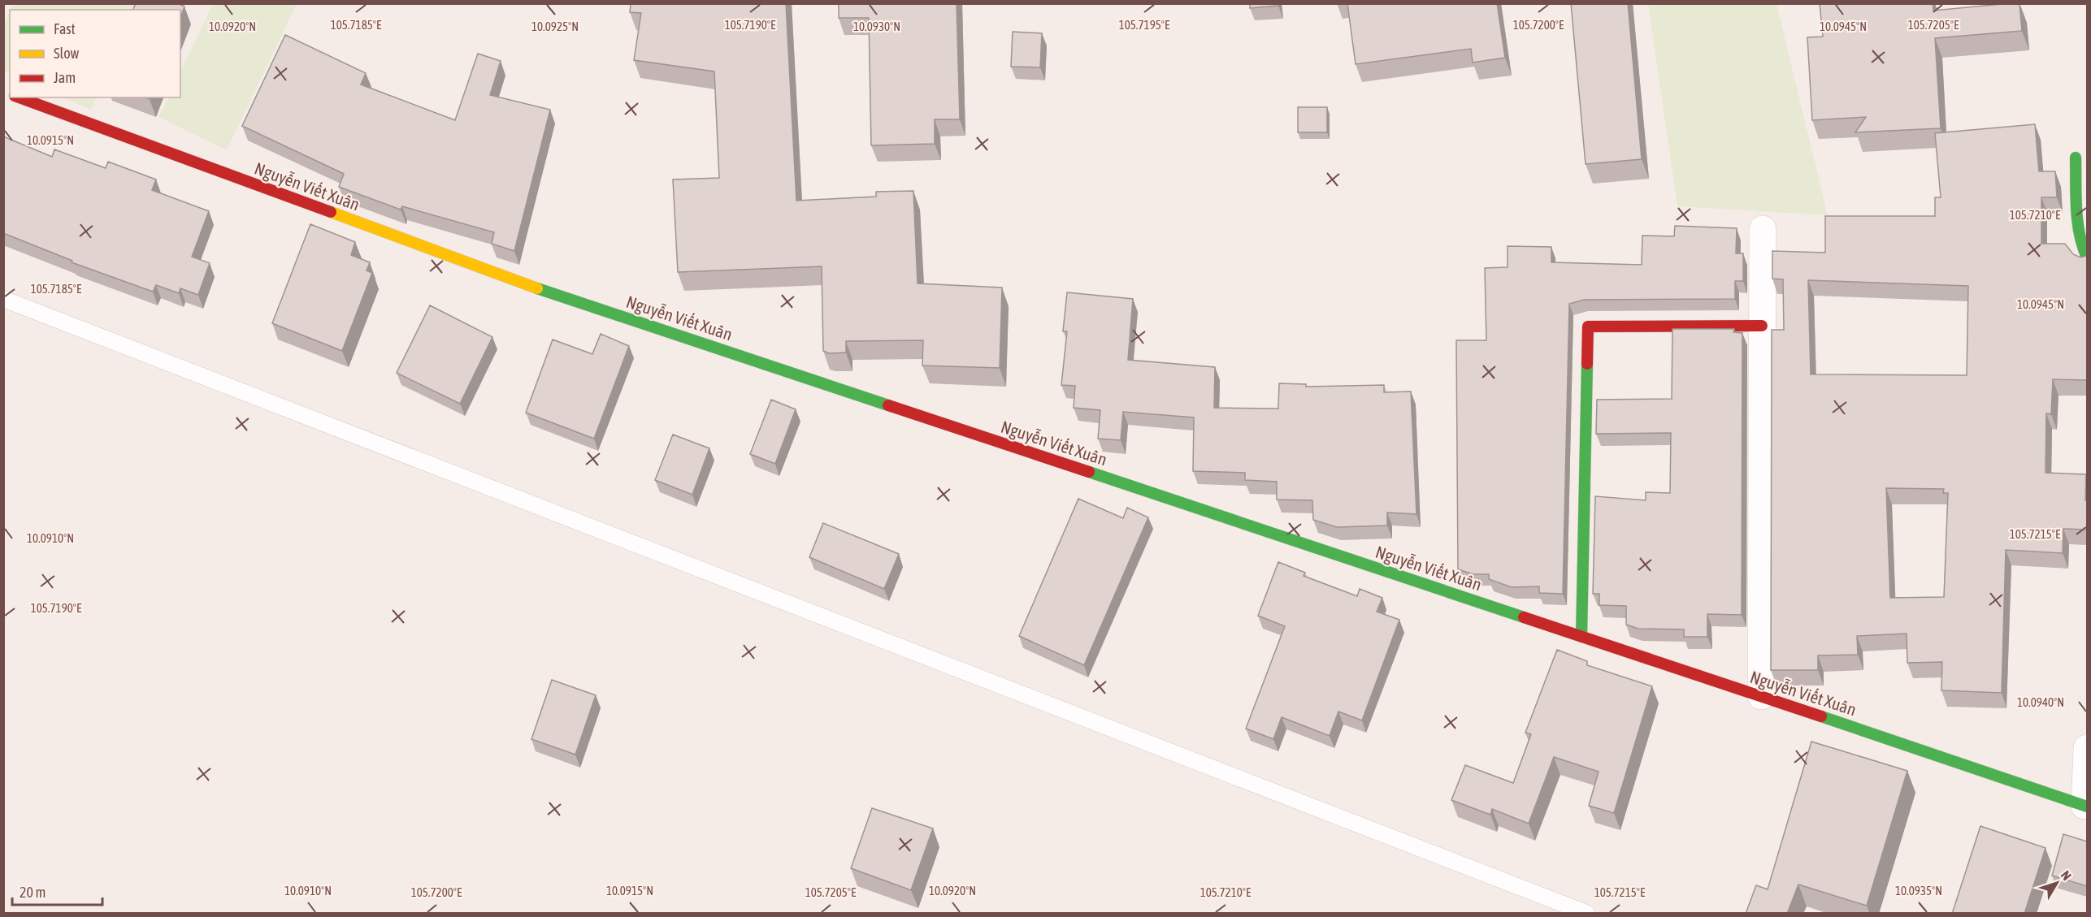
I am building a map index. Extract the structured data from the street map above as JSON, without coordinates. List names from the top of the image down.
{
  "streets": {
    "street": ["Nguyễn Viết Xuân"]
  },
  "legend": ["Fast", "Slow", "Jam"],
  "scale_bar": "20 m",
  "north": "top right",
  "coordinates": [
    "105.7195°E",
    "105.7200°E",
    "105.7185°E",
    "105.7190°E",
    "105.7205°E",
    "10.0920°N",
    "10.0925°N",
    "10.0930°N",
    "10.0945°N",
    "10.0915°N",
    "105.7210°E",
    "105.7215°E",
    "10.0910°N",
    "10.0940°N",
    "10.0935°N"
  ]
}
